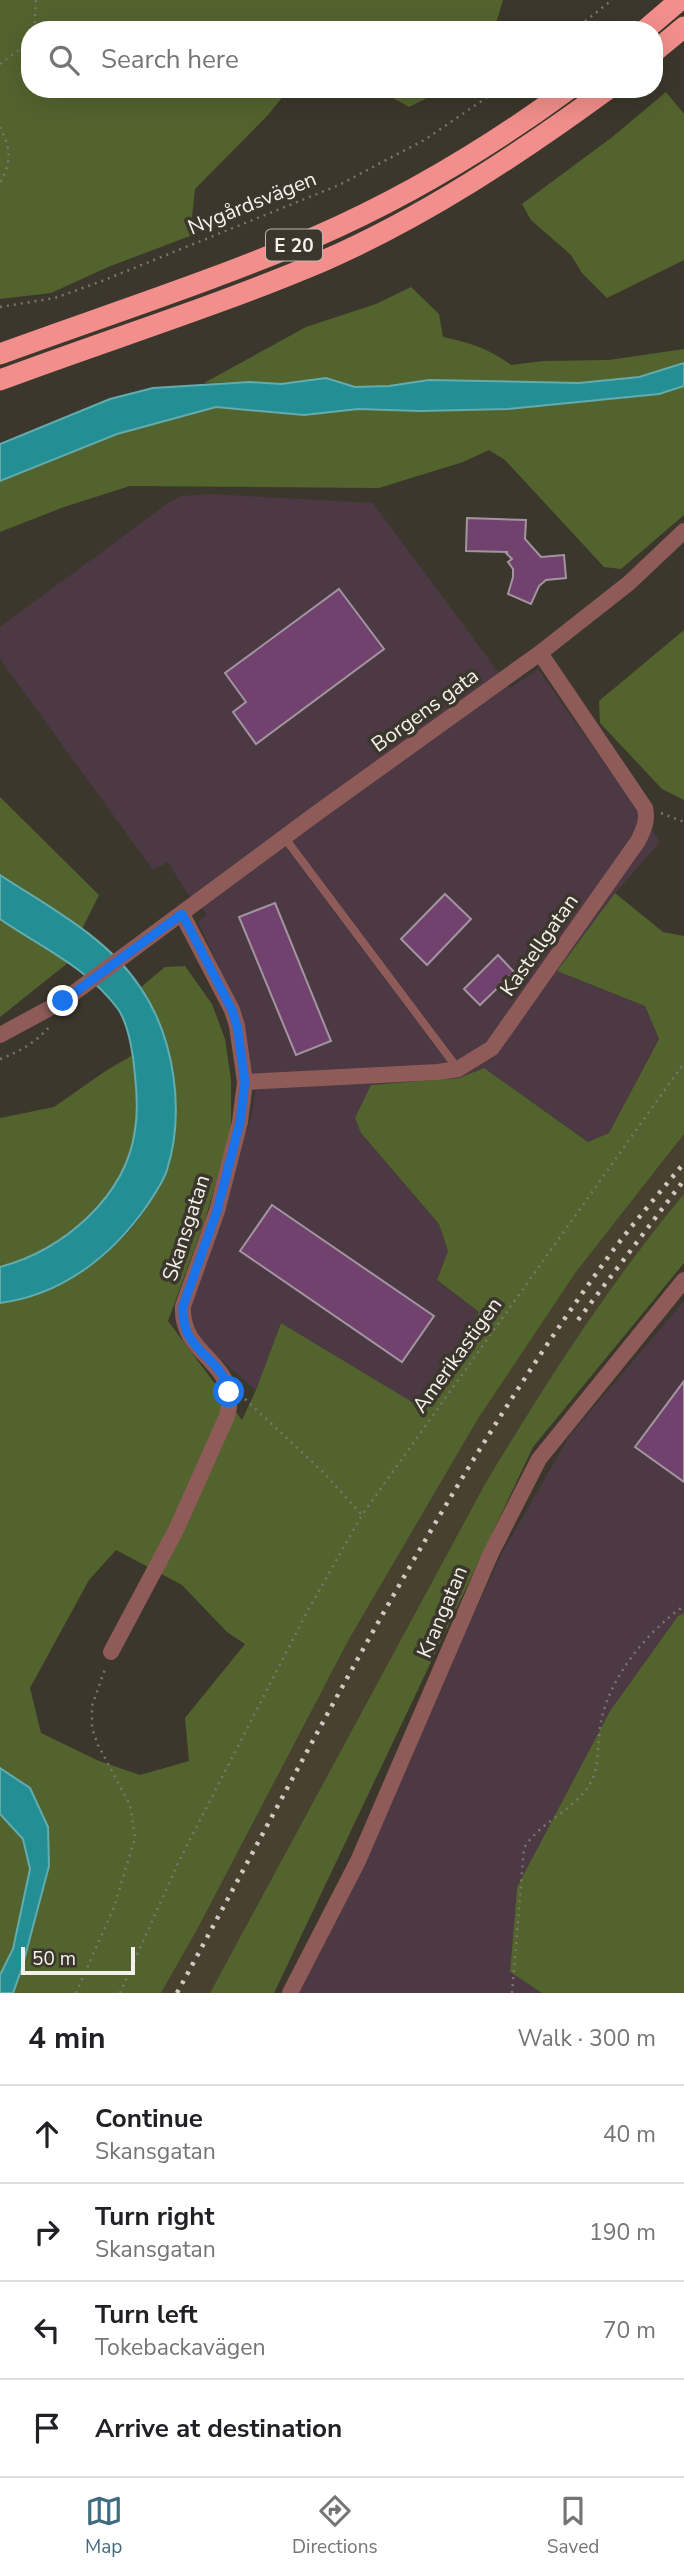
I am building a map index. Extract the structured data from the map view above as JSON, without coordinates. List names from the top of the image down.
{
  "streets": {
    "highway": ["E 20"],
    "street": [
      "Borgens gata",
      "Kastellgatan",
      "Skansgatan",
      "Krangatan"
    ],
    "path": ["Nygårdsvägen", "Amerikastigen"]
  },
  "crossings": [
    ["Borgens gata", "Skansgatan"],
    ["Kastellgatan", "Skansgatan"]
  ],
  "scale_bar": "50 m",
  "page": {
    "search": "Search here",
    "scale": "50 m",
    "heading": ["4 min", "Walk · 300 m"],
    "list": [
      ["Continue", "Skansgatan", "40 m"],
      ["Turn right", "Skansgatan", "190 m"],
      ["Turn left", "Tokebackavägen", "70 m"],
      "Arrive at destination"
    ],
    "nav": ["Map", "Directions", "Saved"]
  }
}
